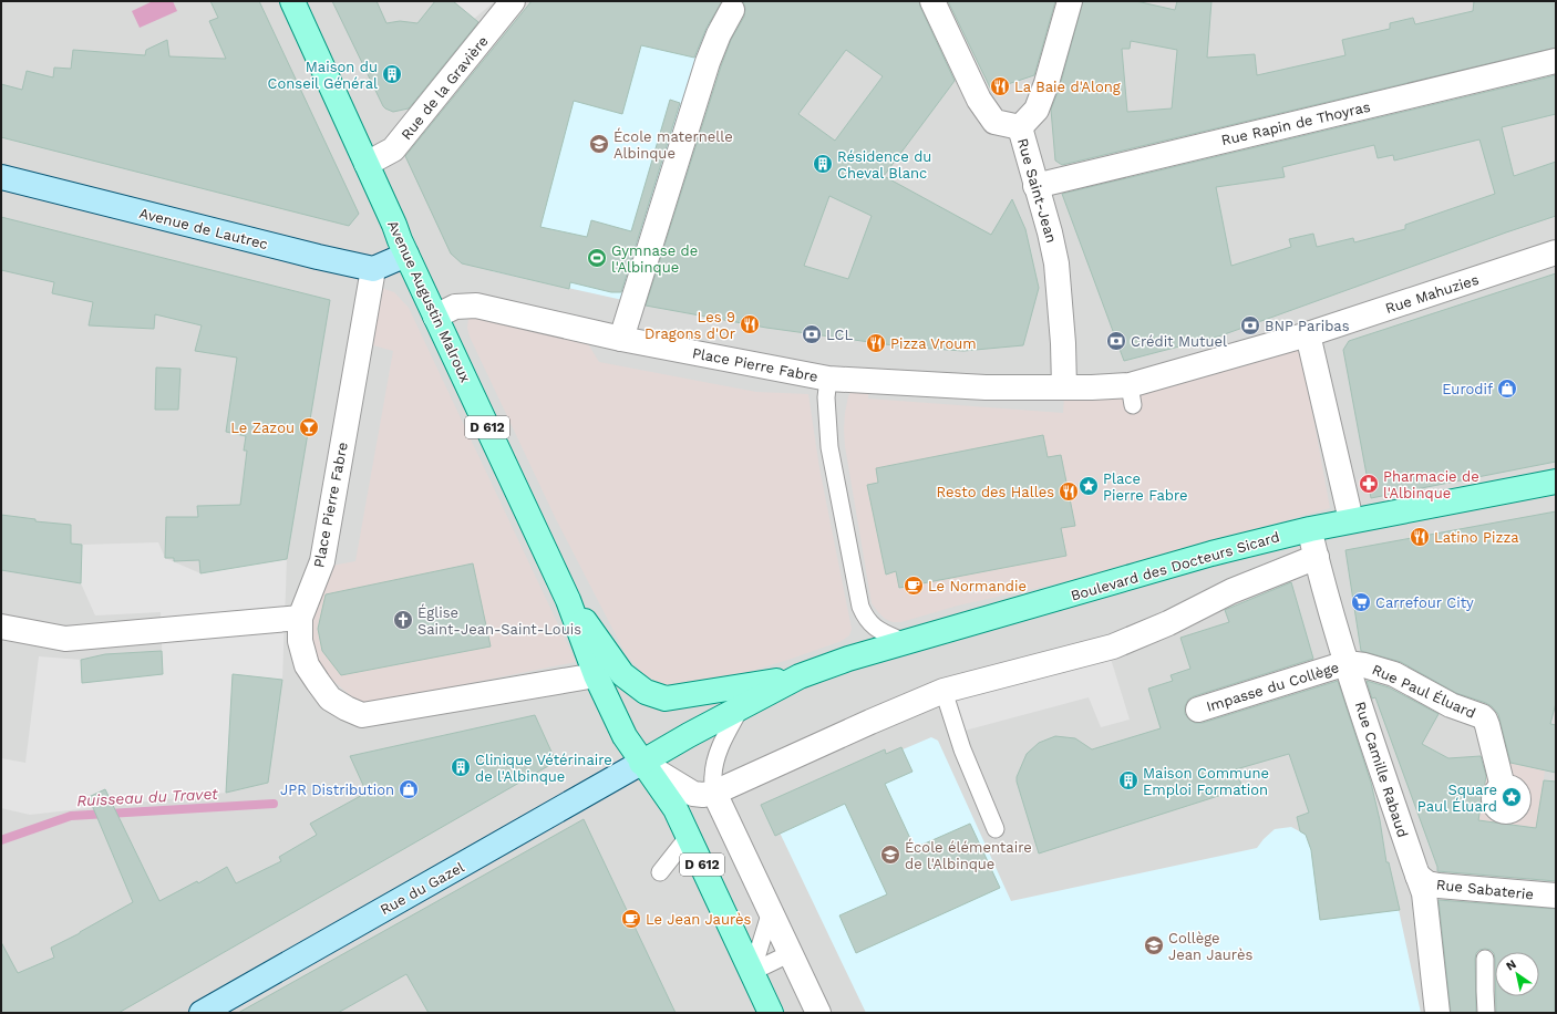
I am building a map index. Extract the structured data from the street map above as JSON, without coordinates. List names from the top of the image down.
{
  "streets": {
    "main road": ["Avenue Augustin Malroux", "D 612", "Boulevard des Docteurs Sicard"],
    "street": [
      "Rue de la Gravière",
      "Rue Rapin de Thoyras",
      "Rue Saint-Jean",
      "Avenue de Lautrec",
      "Rue Mahuzies",
      "Place Pierre Fabre",
      "Impasse du Collège",
      "Rue Paul Éluard",
      "Rue Camille Rabaud",
      "Rue du Gazel",
      "Rue Sabaterie"
    ]
  },
  "crossings": [
    ["Rue de la Gravière", "Avenue Augustin Malroux"],
    ["Rue Rapin de Thoyras", "Rue Saint-Jean"],
    ["Rue Saint-Jean", "Place Pierre Fabre"],
    ["Avenue de Lautrec", "Place Pierre Fabre"],
    ["Rue Mahuzies", "Place Pierre Fabre"],
    ["Avenue Augustin Malroux", "Place Pierre Fabre"],
    ["Avenue Augustin Malroux", "D 612"],
    ["Avenue Augustin Malroux", "Boulevard des Docteurs Sicard"],
    ["Place Pierre Fabre", "D 612"],
    ["D 612", "Boulevard des Docteurs Sicard"],
    ["D 612", "Rue du Gazel"],
    ["Boulevard des Docteurs Sicard", "Rue Camille Rabaud"],
    ["Boulevard des Docteurs Sicard", "Rue du Gazel"],
    ["Impasse du Collège", "Rue Paul Éluard"],
    ["Impasse du Collège", "Rue Camille Rabaud"],
    ["Rue Paul Éluard", "Rue Camille Rabaud"],
    ["Rue Camille Rabaud", "Rue Sabaterie"]
  ],
  "water": ["Ruisseau du Travet"],
  "places": {
    "building": [
      "Maison du Conseil Général",
      "Résidence du Cheval Blanc",
      "Clinique Vétérinaire de l'Albinque",
      "Maison Commune Emploi Formation"
    ],
    "restaurant": [
      "La Baie d'Along",
      "Les 9 Dragons d'Or",
      "Pizza Vroum",
      "Resto des Halles",
      "Latino Pizza"
    ],
    "school or university": ["École maternelle Albinque", "École élémentaire de l'Albinque", "Collège Jean Jaurès"],
    "sports": ["Gymnase de l'Albinque"],
    "bank": ["BNP Paribas", "LCL", "Crédit Mutuel"],
    "shop": ["Eurodif", "JPR Distribution"],
    "bar": ["Le Zazou"],
    "pharmacy": ["Pharmacie de l'Albinque"],
    "place": ["Place Pierre Fabre", "Square Paul Éluard"],
    "cafe": ["Le Normandie", "Le Jean Jaurès"],
    "supermarket": ["Carrefour City"],
    "church": ["Église Saint-Jean-Saint-Louis"]
  },
  "north": "top left"
}
